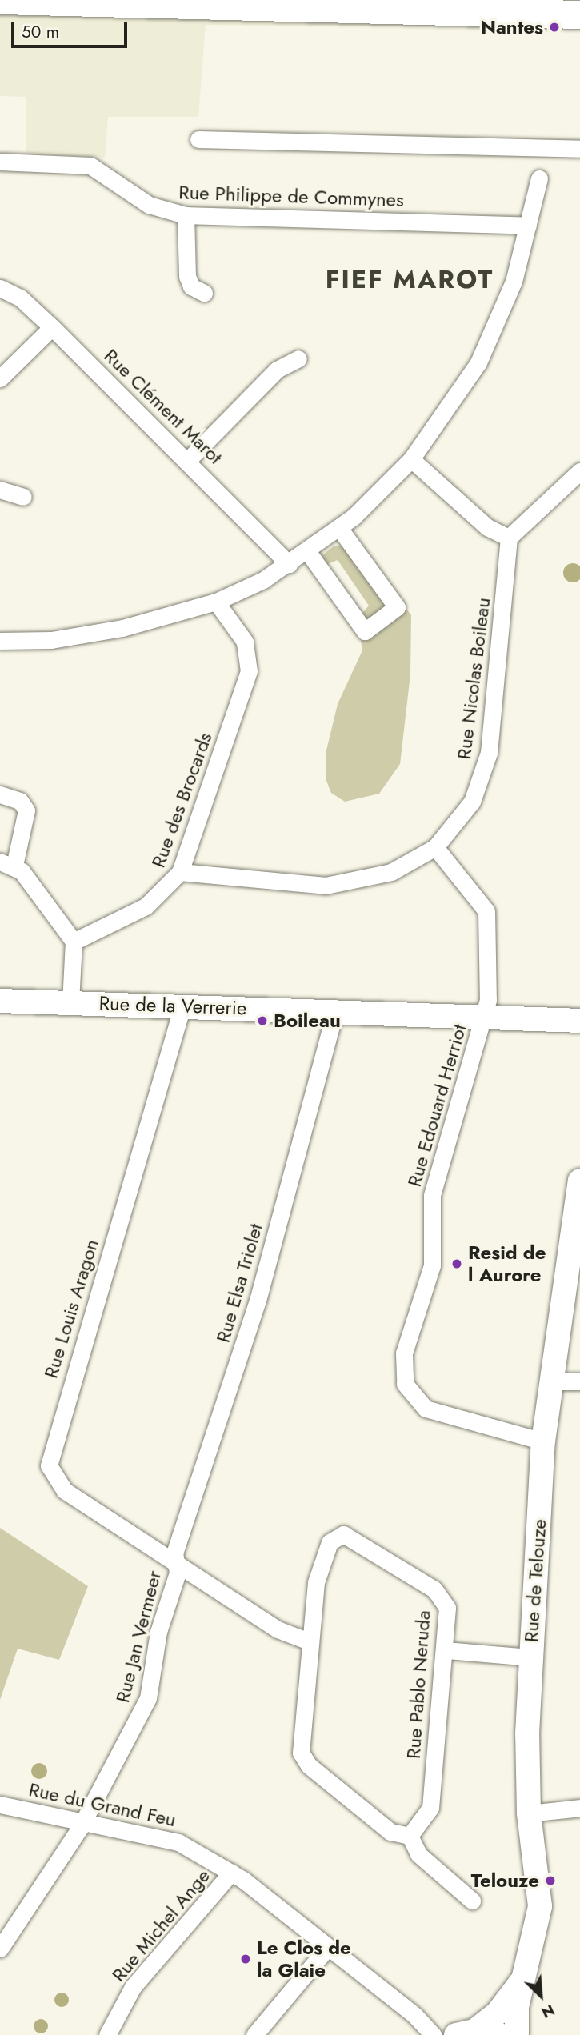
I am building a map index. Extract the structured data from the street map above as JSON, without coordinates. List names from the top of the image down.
{
  "streets": {
    "street": [
      "Rue Philippe de Commynes",
      "Rue Clément Marot",
      "Rue Nicolas Boileau",
      "Rue des Brocards",
      "Rue de la Verrerie",
      "Rue Edouard Herriot",
      "Rue Elsa Triolet",
      "Rue Louis Aragon",
      "Rue de Telouze",
      "Rue Jan Vermeer",
      "Rue Pablo Neruda",
      "Rue du Grand Feu",
      "Rue Michel Ange"
    ]
  },
  "crossings": [
    ["Rue Nicolas Boileau", "Rue des Brocards"],
    ["Rue Nicolas Boileau", "Rue Edouard Herriot"],
    ["Rue de la Verrerie", "Rue Edouard Herriot"],
    ["Rue de la Verrerie", "Rue Elsa Triolet"],
    ["Rue de la Verrerie", "Rue Louis Aragon"],
    ["Rue Edouard Herriot", "Rue de Telouze"],
    ["Rue Elsa Triolet", "Rue Louis Aragon"],
    ["Rue Elsa Triolet", "Rue Jan Vermeer"],
    ["Rue Louis Aragon", "Rue Jan Vermeer"],
    ["Rue Jan Vermeer", "Rue du Grand Feu"],
    ["Rue du Grand Feu", "Rue Michel Ange"]
  ],
  "districts": ["FIEF MAROT"],
  "places": [
    "Nantes",
    "Boileau",
    "Resid de l Aurore",
    "Telouze",
    "Le Clos de la Glaie"
  ],
  "scale_bar": "50 m",
  "north": "bottom right"
}
